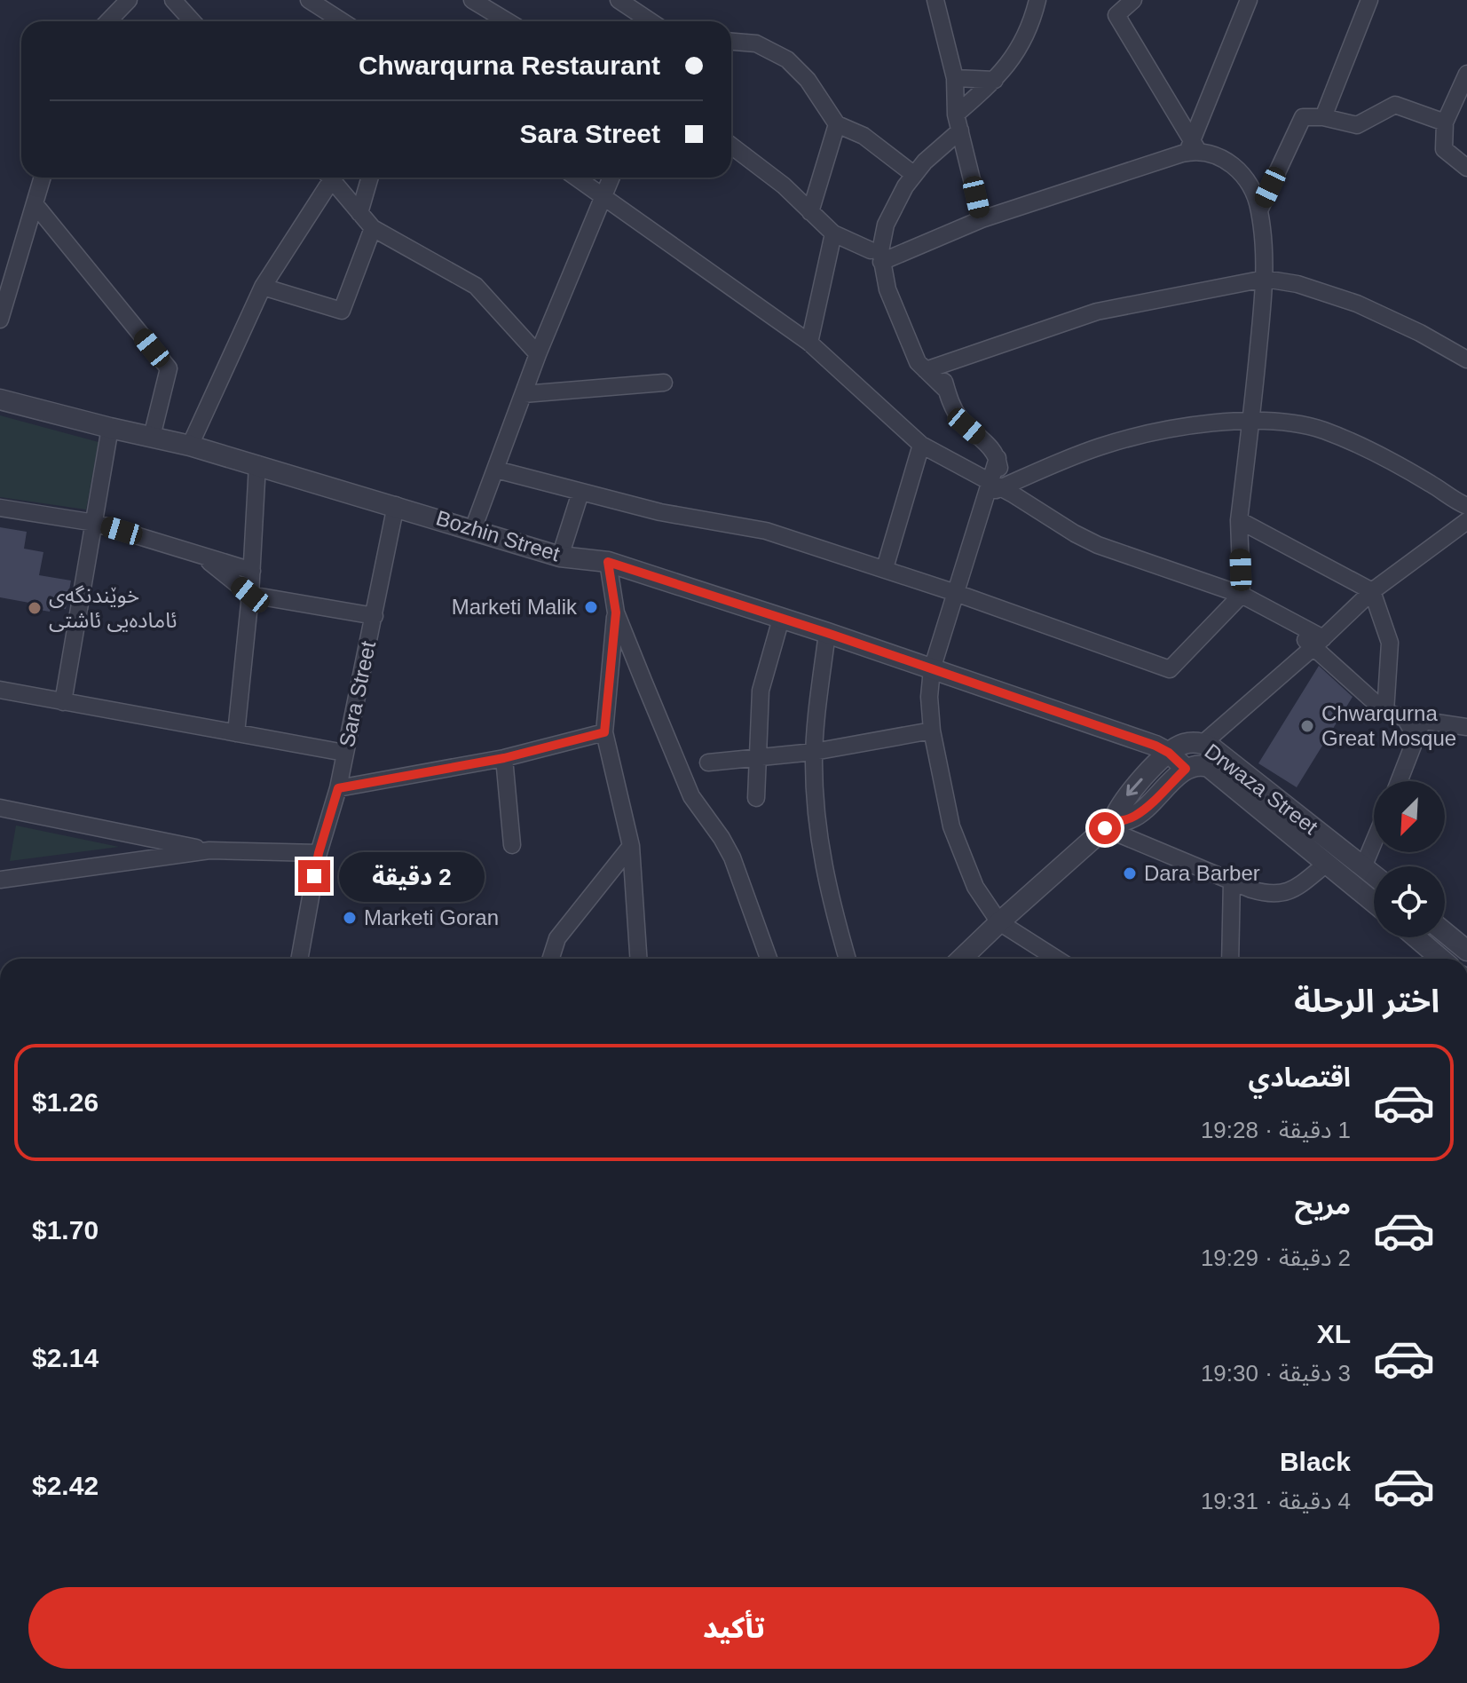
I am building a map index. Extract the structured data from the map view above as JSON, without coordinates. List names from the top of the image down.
{
  "streets": {
    "street": ["Bozhin Street", "Sara Street", "Drwaza Street"]
  },
  "crossings": [
    ["Bozhin Street", "Sara Street"],
    ["Bozhin Street", "Drwaza Street"]
  ],
  "places": [
    "Marketi Malik",
    "خوێندنگەی ئامادەیی ئاشتی",
    "Chwarqurna Great Mosque",
    "Dara Barber",
    "Marketi Goran"
  ],
  "north": "bottom left",
  "page": {
    "banner": ["Chwarqurna Restaurant", "Sara Street"],
    "bubble": "2 دقيقة",
    "heading": "اختر الرحلة",
    "list": [
      {
        "name": "اقتصادي",
        "note": "1 دقيقة · 19:28",
        "value": "$1.26"
      },
      {
        "name": "مريح",
        "note": "2 دقيقة · 19:29",
        "value": "$1.70"
      },
      {
        "name": "XL",
        "note": "3 دقيقة · 19:30",
        "value": "$2.14"
      },
      {
        "name": "Black",
        "note": "4 دقيقة · 19:31",
        "value": "$2.42"
      }
    ],
    "buttons": "تأكيد"
  }
}
